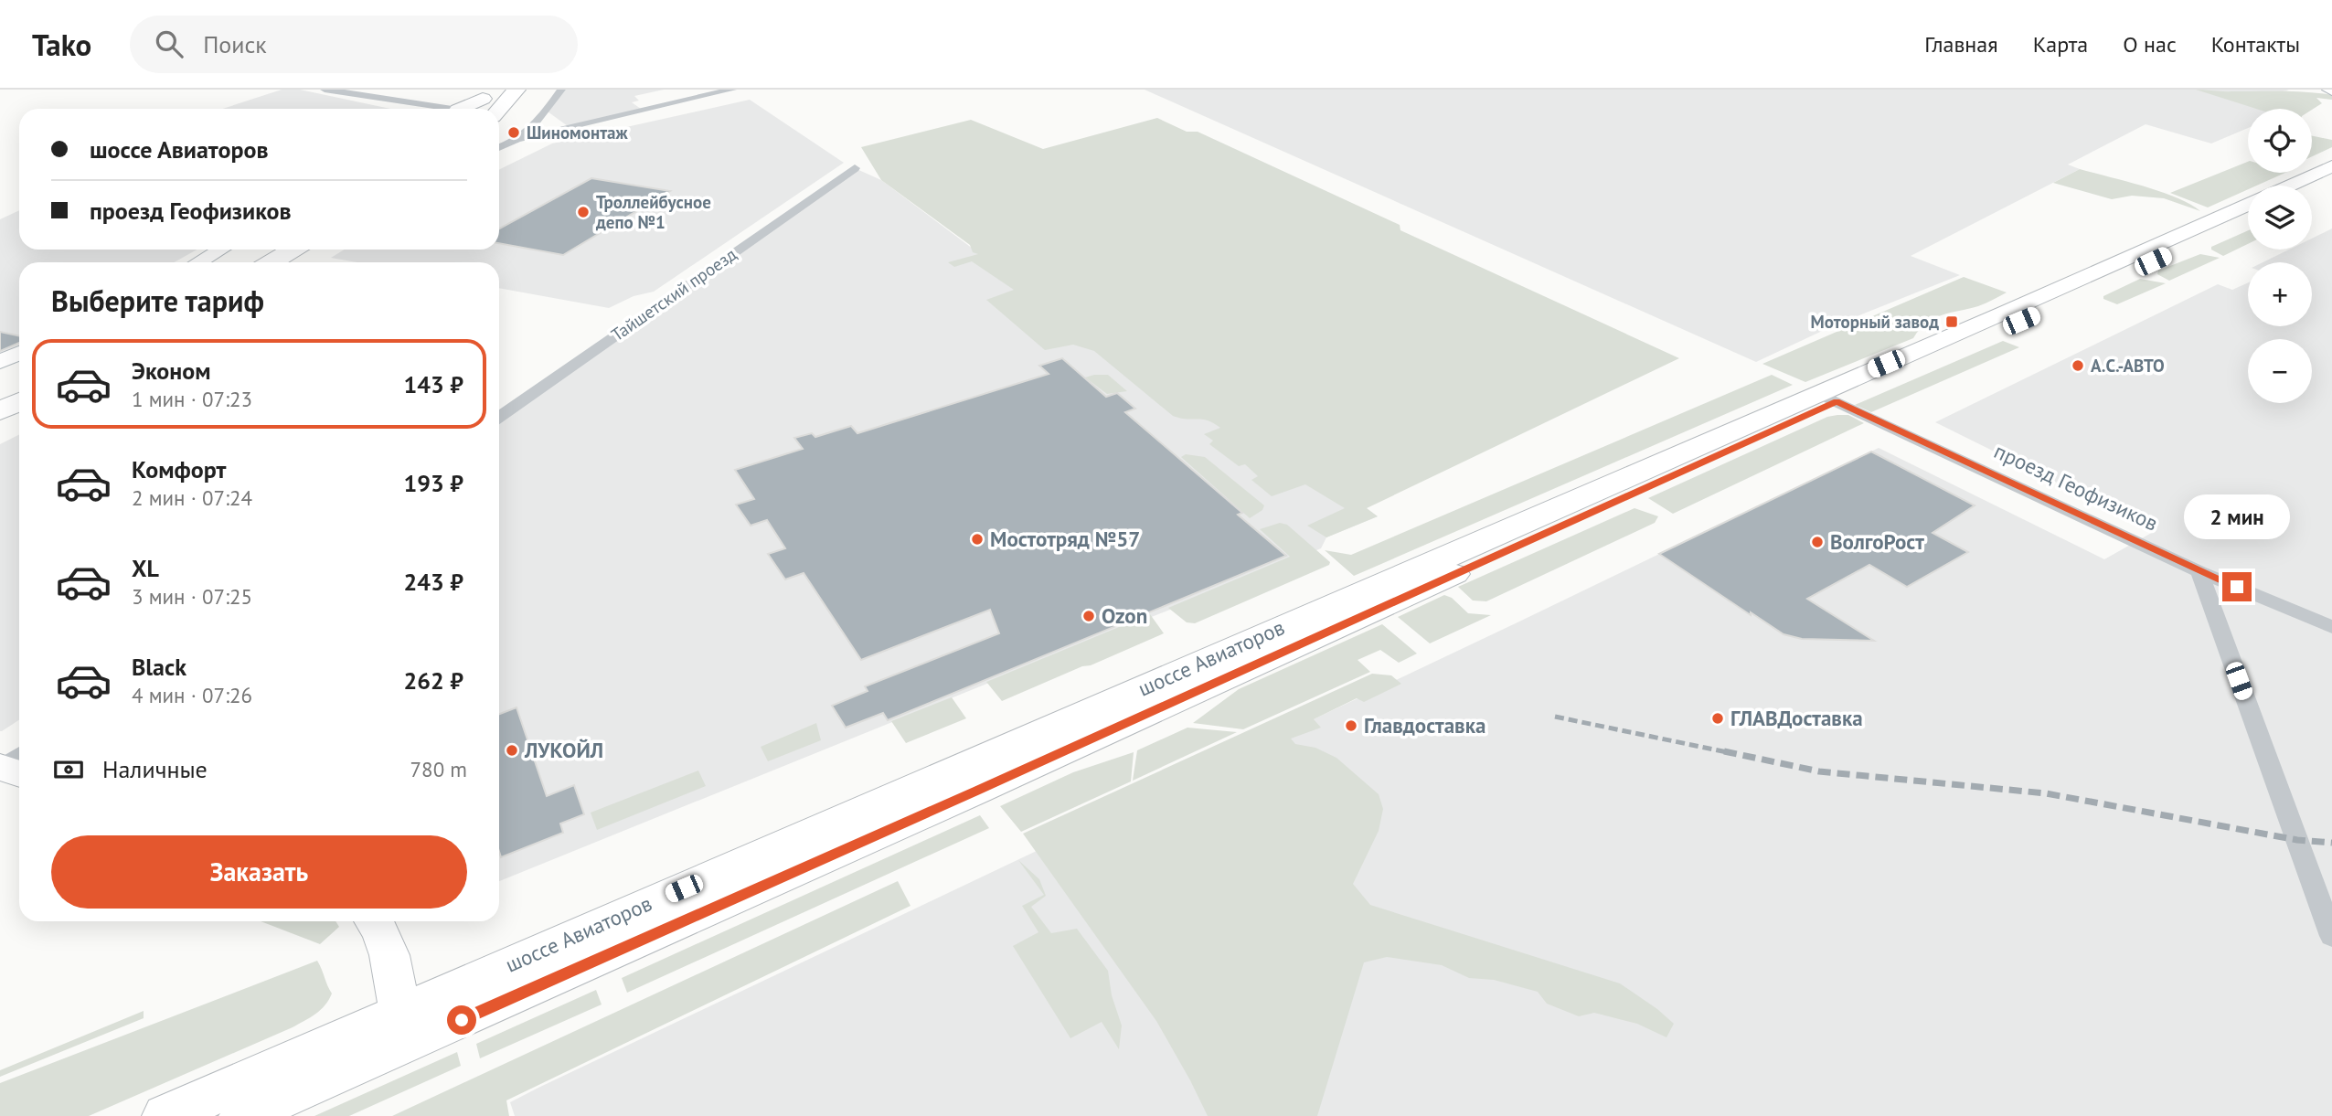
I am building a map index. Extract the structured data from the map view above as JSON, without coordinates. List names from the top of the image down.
{
  "streets": {
    "main road": ["шоссе Авиаторов"],
    "street": ["Тайшетский проезд", "проезд Геофизиков"]
  },
  "crossings": [
    ["проезд Геофизиков", "шоссе Авиаторов"]
  ],
  "places": {
    "other": [
      "Шиномонтаж",
      "Троллейбусное депо №1",
      "А.С.-АВТО",
      "Мостотряд №57",
      "ВолгоРост",
      "Ozon",
      "ГЛАВДоставка",
      "Главдоставка",
      "ЛУКОЙЛ"
    ],
    "transit": ["Моторный завод"]
  },
  "page": {
    "header": "Tako",
    "search": "Поиск",
    "nav": [
      "Главная",
      "Карта",
      "О нас",
      "Контакты"
    ],
    "map_buttons": ["+", "−"],
    "banner": ["шоссе Авиаторов", "проезд Геофизиков"],
    "heading": "Выберите тариф",
    "list": [
      {
        "name": "Эконом",
        "note": "1 мин · 07:23",
        "value": "143 ₽"
      },
      {
        "name": "Комфорт",
        "note": "2 мин · 07:24",
        "value": "193 ₽"
      },
      {
        "name": "XL",
        "note": "3 мин · 07:25",
        "value": "243 ₽"
      },
      {
        "name": "Black",
        "note": "4 мин · 07:26",
        "value": "262 ₽"
      }
    ],
    "bubble": "2 мин",
    "pay": ["Наличные", "780 m"],
    "buttons": "Заказать"
  }
}
